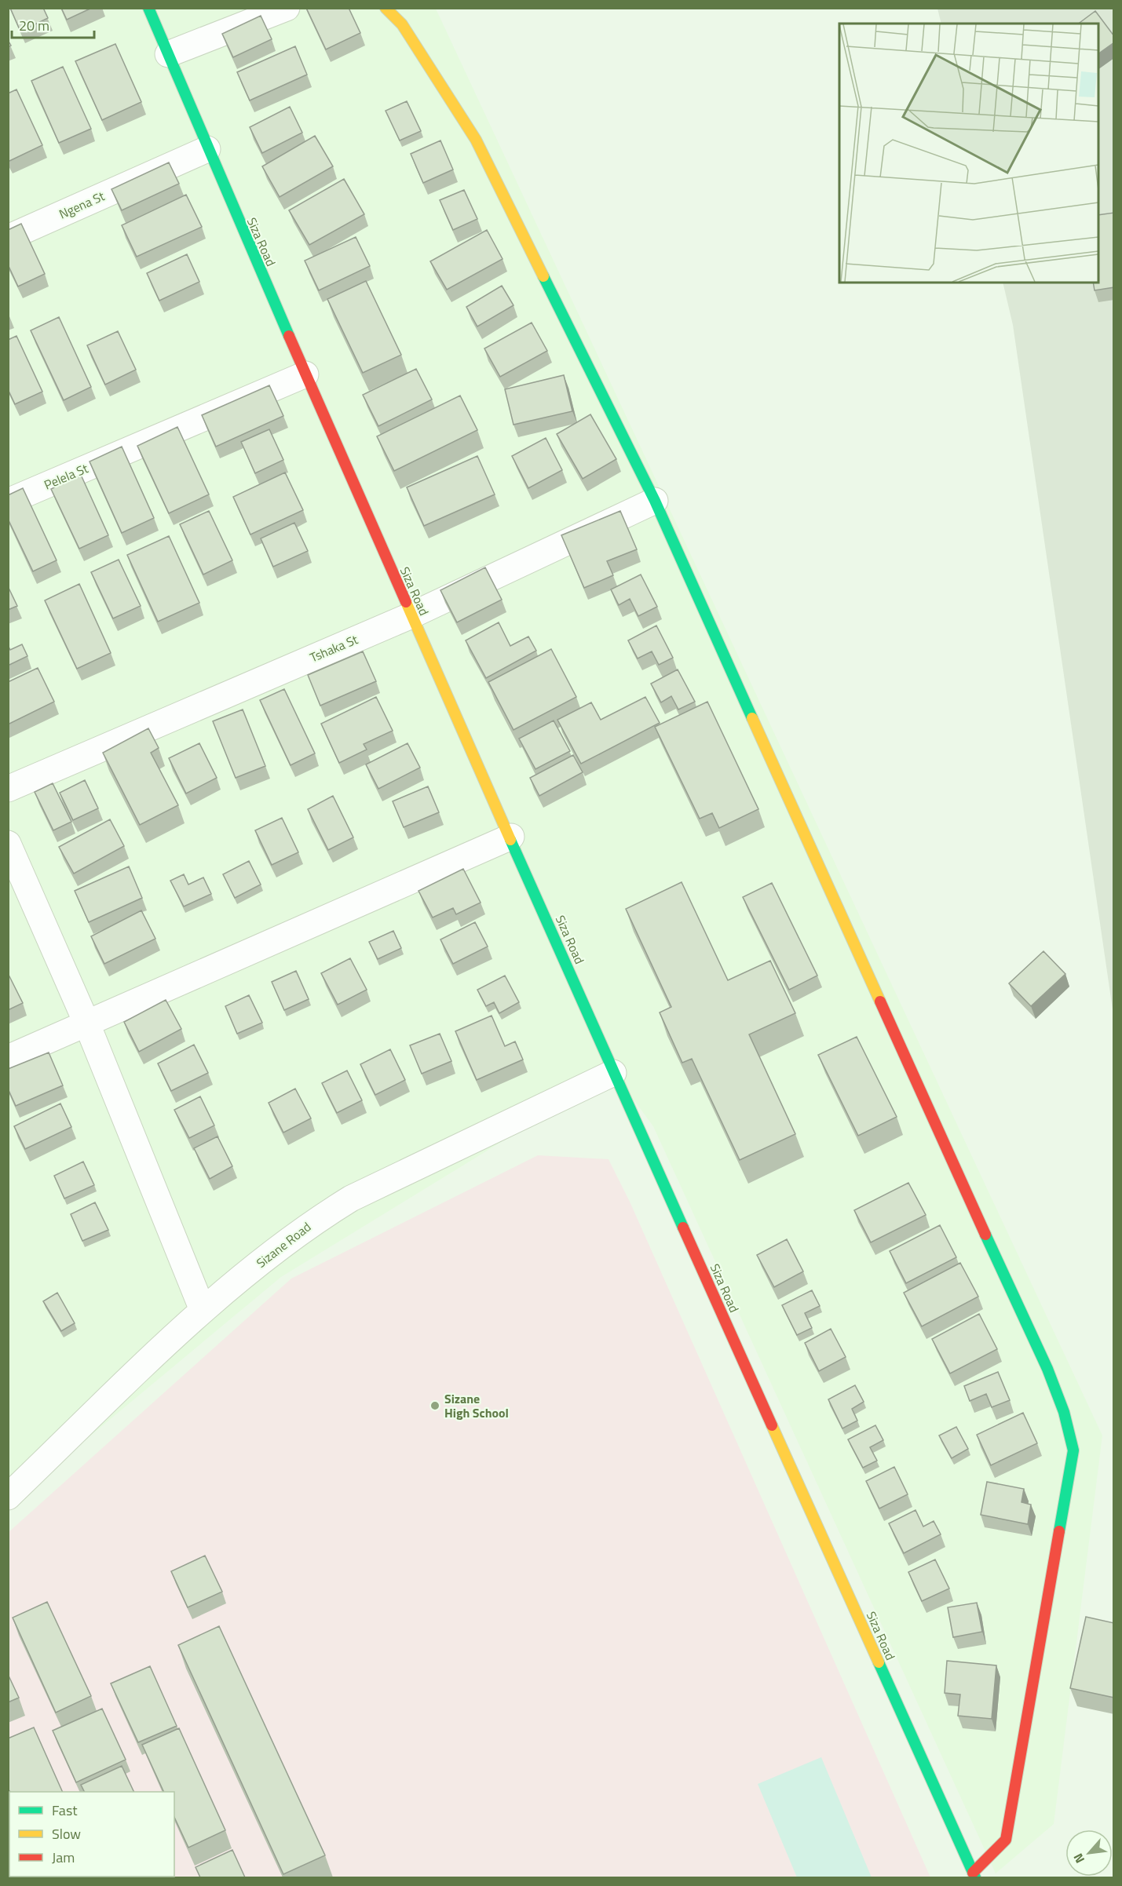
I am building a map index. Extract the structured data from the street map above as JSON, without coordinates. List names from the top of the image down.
{
  "streets": {
    "street": [
      "Ngena St",
      "Siza Road",
      "Pelela St",
      "Tshaka St",
      "Sizane Road"
    ]
  },
  "crossings": [
    ["Ngena St", "Siza Road"],
    ["Siza Road", "Pelela St"],
    ["Siza Road", "Tshaka St"],
    ["Siza Road", "Sizane Road"]
  ],
  "places": ["Sizane High School"],
  "legend": ["Fast", "Slow", "Jam"],
  "scale_bar": "20 m",
  "north": "bottom left"
}
